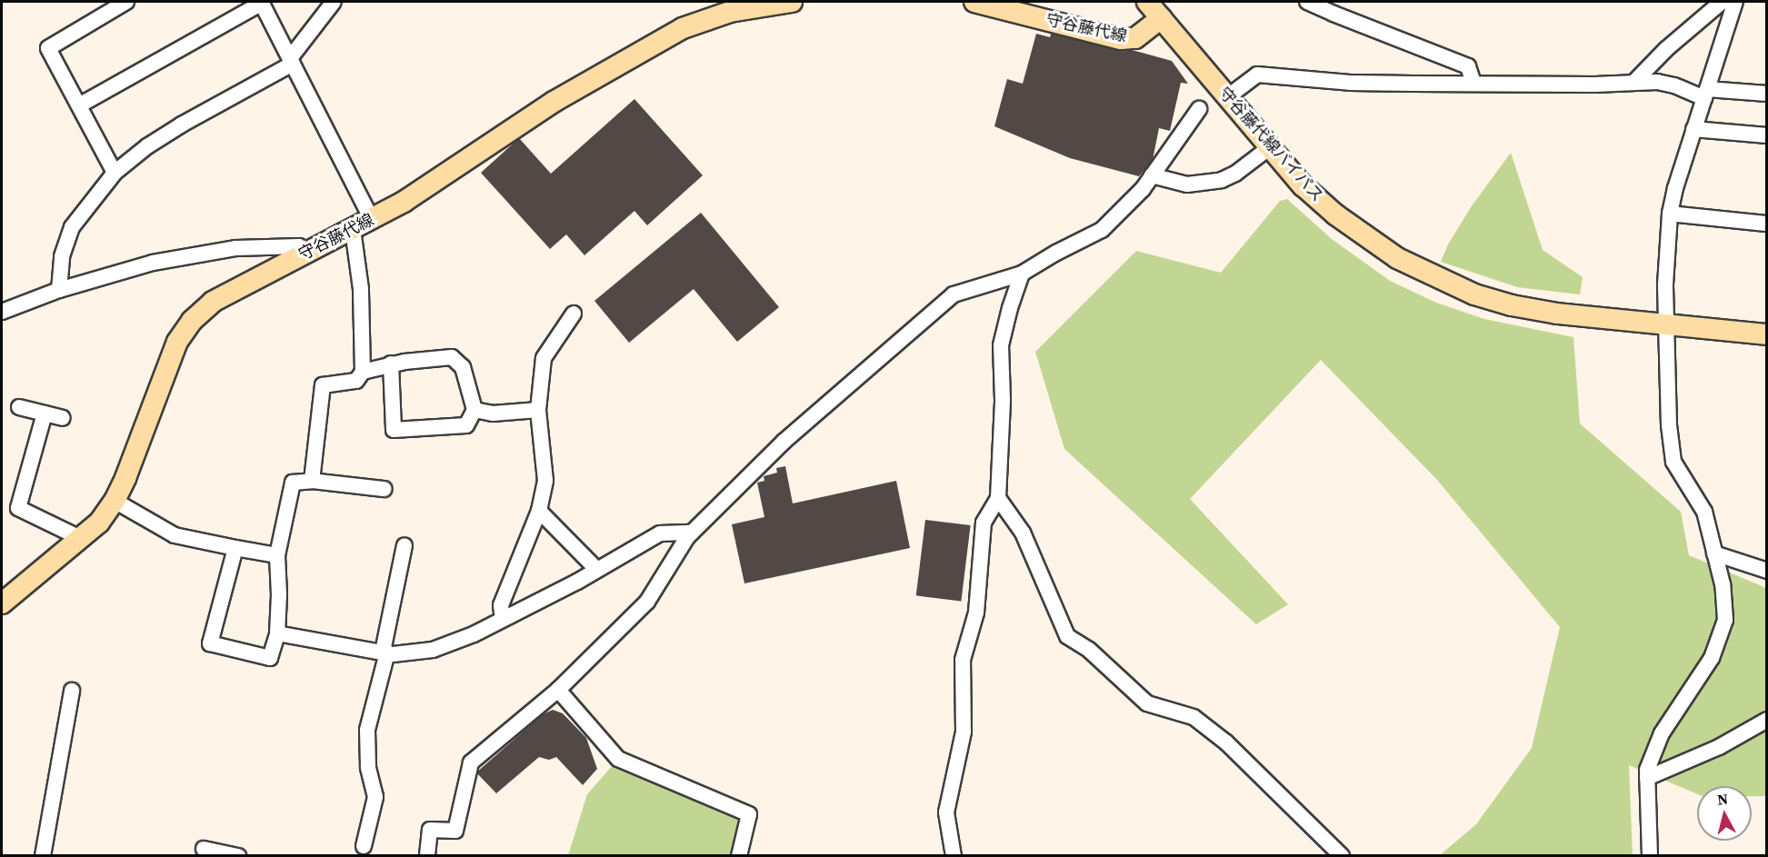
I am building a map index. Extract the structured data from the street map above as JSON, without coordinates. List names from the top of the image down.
{
  "streets": {
    "main road": ["守谷藤代線", "守谷藤代線バイパス"]
  },
  "crossings": [
    ["守谷藤代線", "守谷藤代線バイパス"]
  ],
  "north": "top"
}
